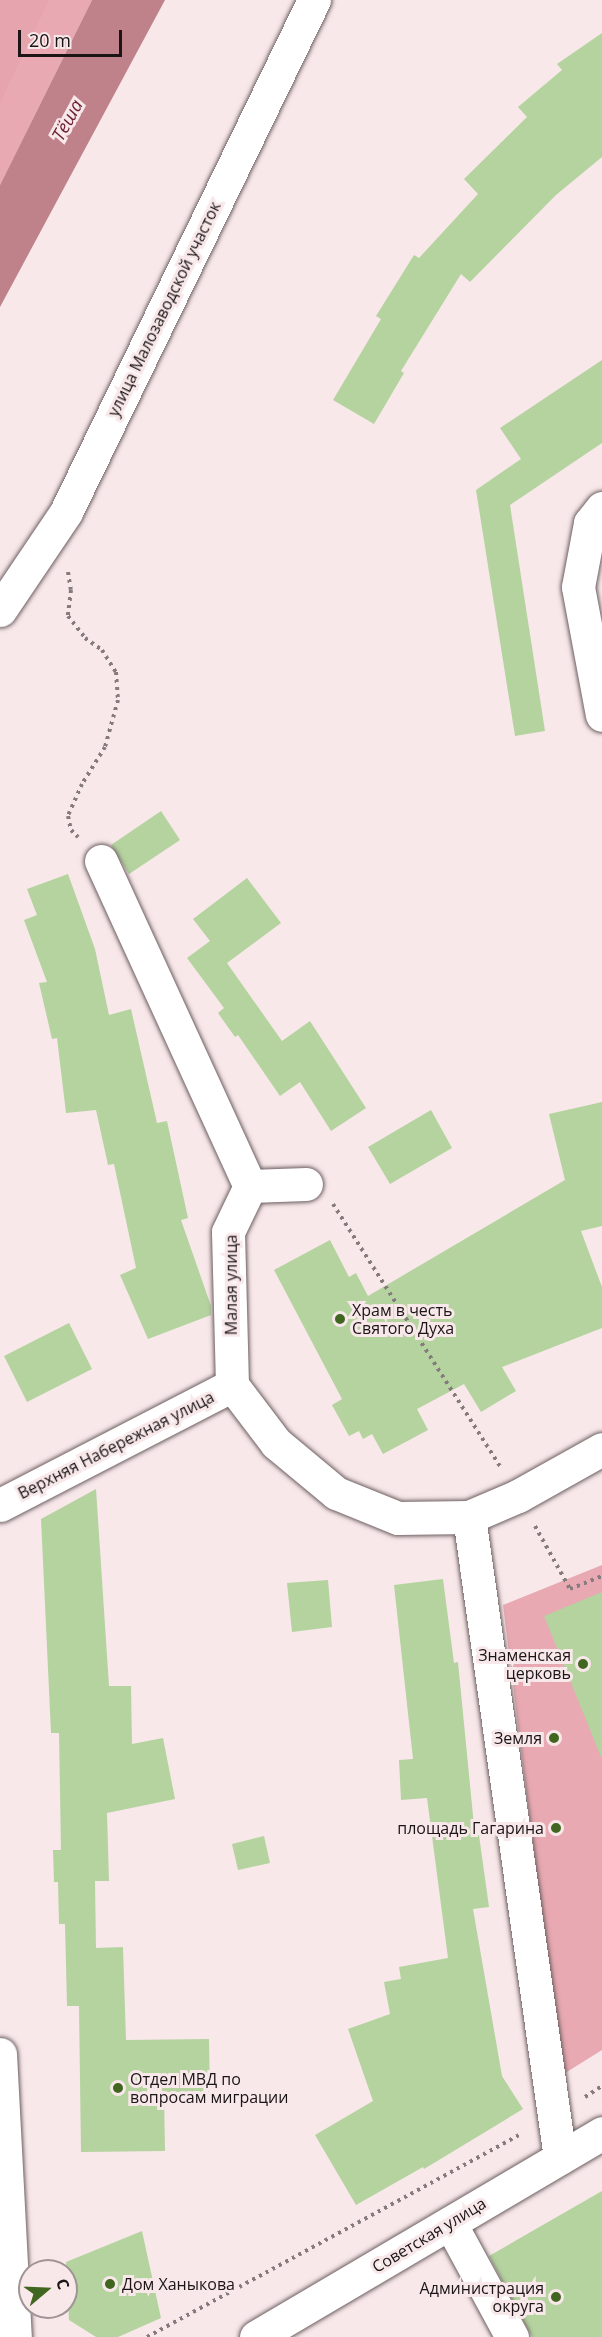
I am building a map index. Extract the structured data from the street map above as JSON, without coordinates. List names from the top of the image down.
{
  "streets": {
    "street": [
      "улица Малозаводской участок",
      "Малая улица",
      "Верхняя Набережная улица",
      "Советская улица"
    ]
  },
  "crossings": [
    ["Малая улица", "Верхняя Набережная улица"]
  ],
  "water": ["Тёша"],
  "places": [
    "Храм в честь Святого Духа",
    "Знаменская церковь",
    "Земля",
    "площадь Гагарина",
    "Отдел МВД по вопросам миграции",
    "Дом Ханыкова",
    "Администрация округа"
  ],
  "scale_bar": "20 m",
  "north": "right"
}
